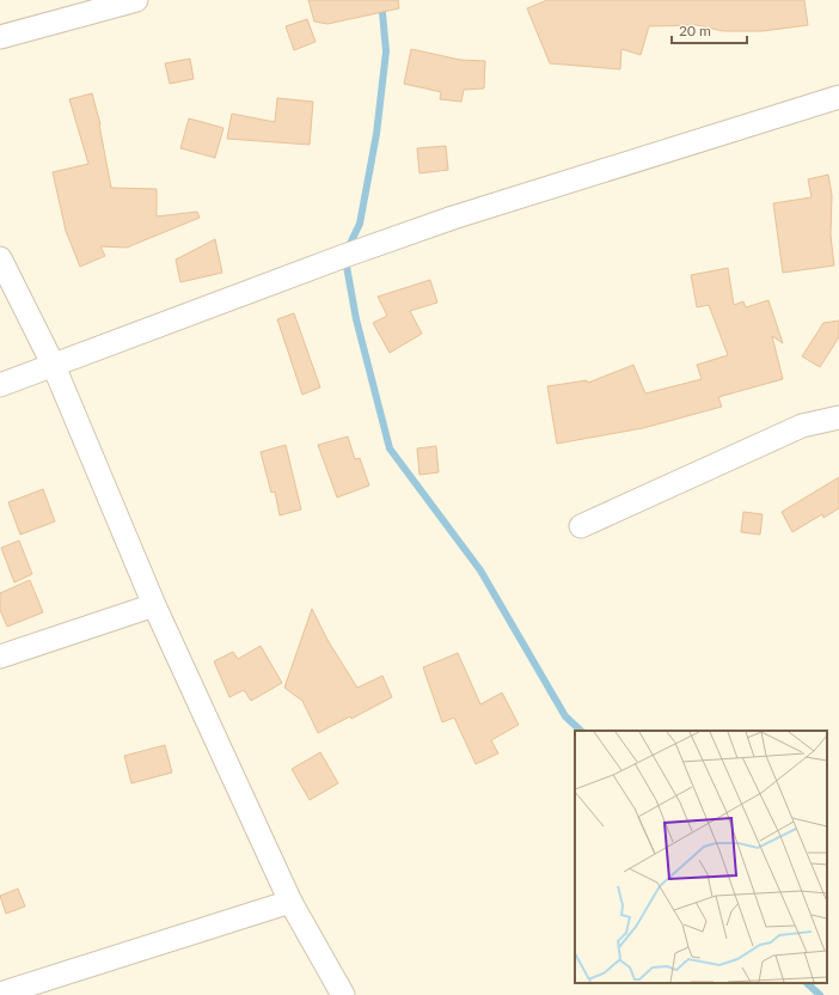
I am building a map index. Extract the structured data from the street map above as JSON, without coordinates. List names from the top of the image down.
{
  "scale_bar": "20 m"
}
